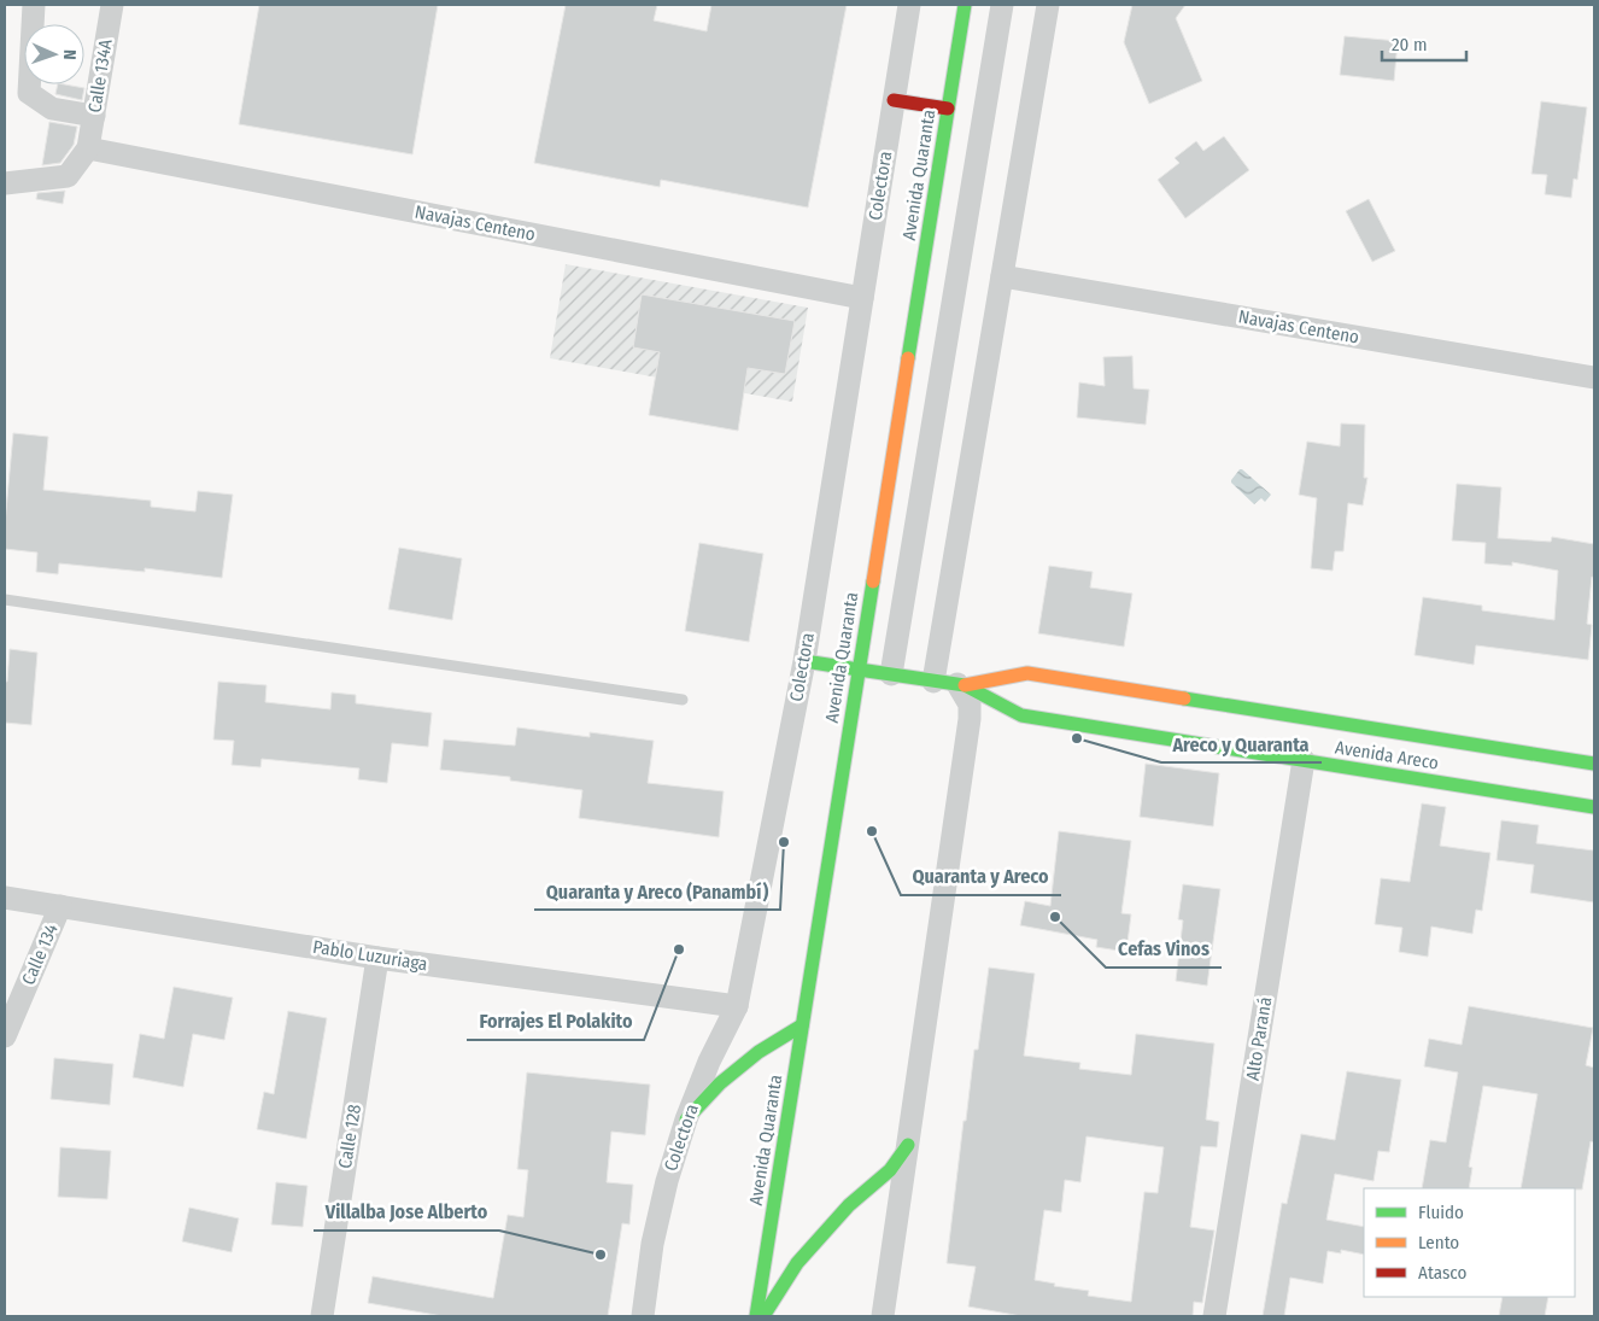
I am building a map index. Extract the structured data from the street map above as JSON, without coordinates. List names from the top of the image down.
{
  "streets": {
    "main road": ["Avenida Quaranta", "Avenida Areco"],
    "street": [
      "Calle 134A",
      "Colectora",
      "Navajas Centeno",
      "Calle 134",
      "Pablo Luzuriaga",
      "Alto Paraná",
      "Calle 128"
    ]
  },
  "crossings": [
    ["Calle 134A", "Navajas Centeno"],
    ["Avenida Quaranta", "Avenida Areco"],
    ["Colectora", "Navajas Centeno"],
    ["Colectora", "Avenida Areco"],
    ["Colectora", "Pablo Luzuriaga"],
    ["Avenida Areco", "Alto Paraná"],
    ["Calle 134", "Pablo Luzuriaga"],
    ["Pablo Luzuriaga", "Calle 128"]
  ],
  "places": [
    "Areco y Quaranta",
    "Quaranta y Areco",
    "Quaranta y Areco (Panambí)",
    "Cefas Vinos",
    "Forrajes El Polakito",
    "Villalba Jose Alberto"
  ],
  "legend": ["Fluido", "Lento", "Atasco"],
  "scale_bar": "20 m",
  "north": "right"
}
